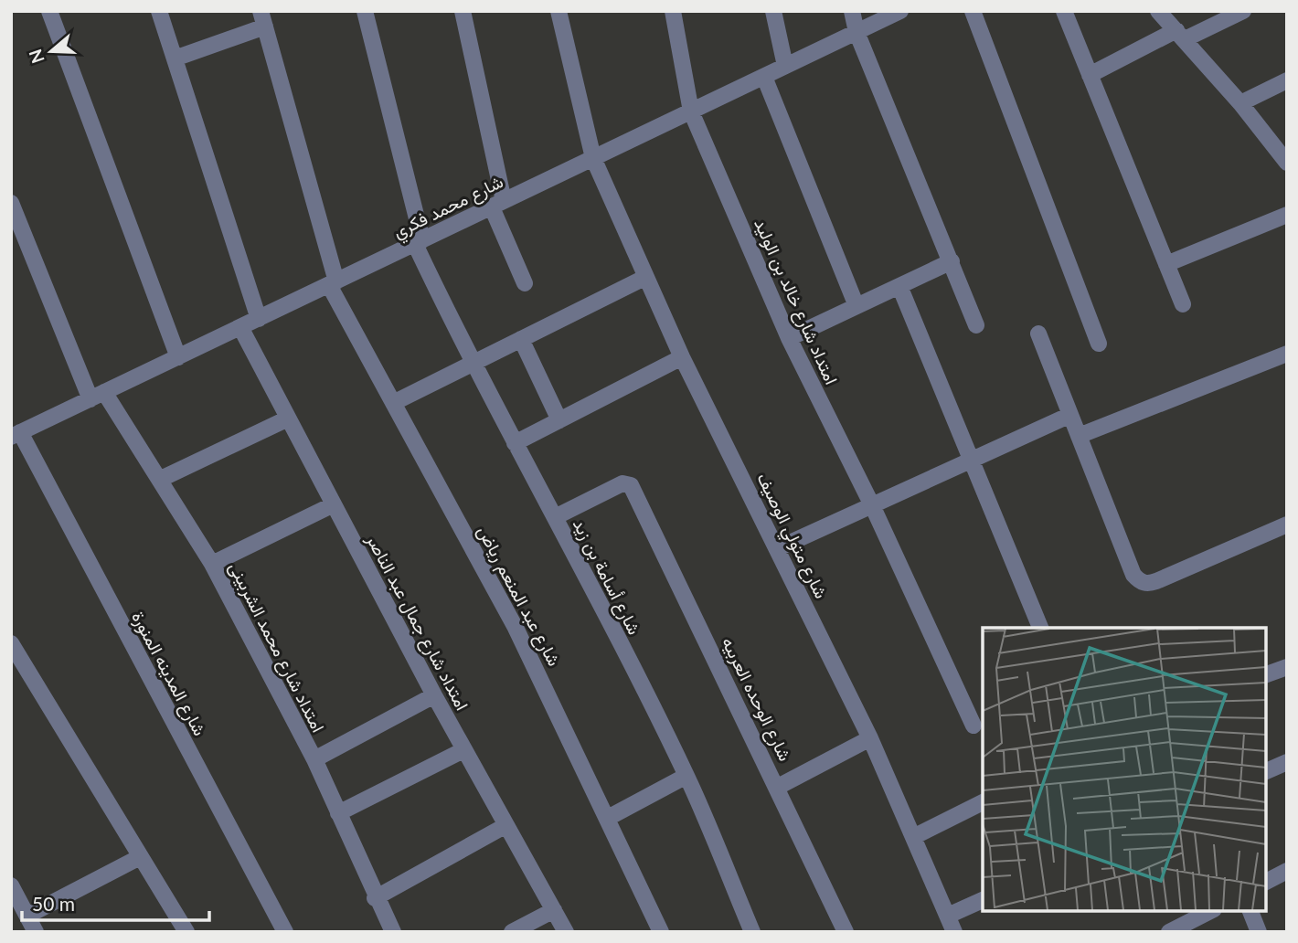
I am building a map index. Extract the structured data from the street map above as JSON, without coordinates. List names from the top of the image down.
{
  "streets": {
    "street": [
      "شارع محمد فكري",
      "امتداد شارع خالد بن الوليد",
      "شارع متولي الوصيف",
      "شارع أسامة بن زيد",
      "شارع عبد المنعم رياض",
      "امتداد شارع جمال عبد الناصر",
      "امتداد شارع محمد الشربينى",
      "شارع المدينه المنورة",
      "شارع الوحده العربيه"
    ]
  },
  "crossings": [
    ["شارع محمد فكري", "امتداد شارع خالد بن الوليد"],
    ["شارع محمد فكري", "شارع متولي الوصيف"],
    ["شارع محمد فكري", "شارع أسامة بن زيد"],
    ["شارع محمد فكري", "شارع عبد المنعم رياض"],
    ["شارع محمد فكري", "امتداد شارع جمال عبد الناصر"],
    ["شارع محمد فكري", "امتداد شارع محمد الشربينى"],
    ["شارع محمد فكري", "شارع المدينه المنورة"],
    ["شارع أسامة بن زيد", "شارع الوحده العربيه"]
  ],
  "scale_bar": "50 m",
  "north": "left"
}
